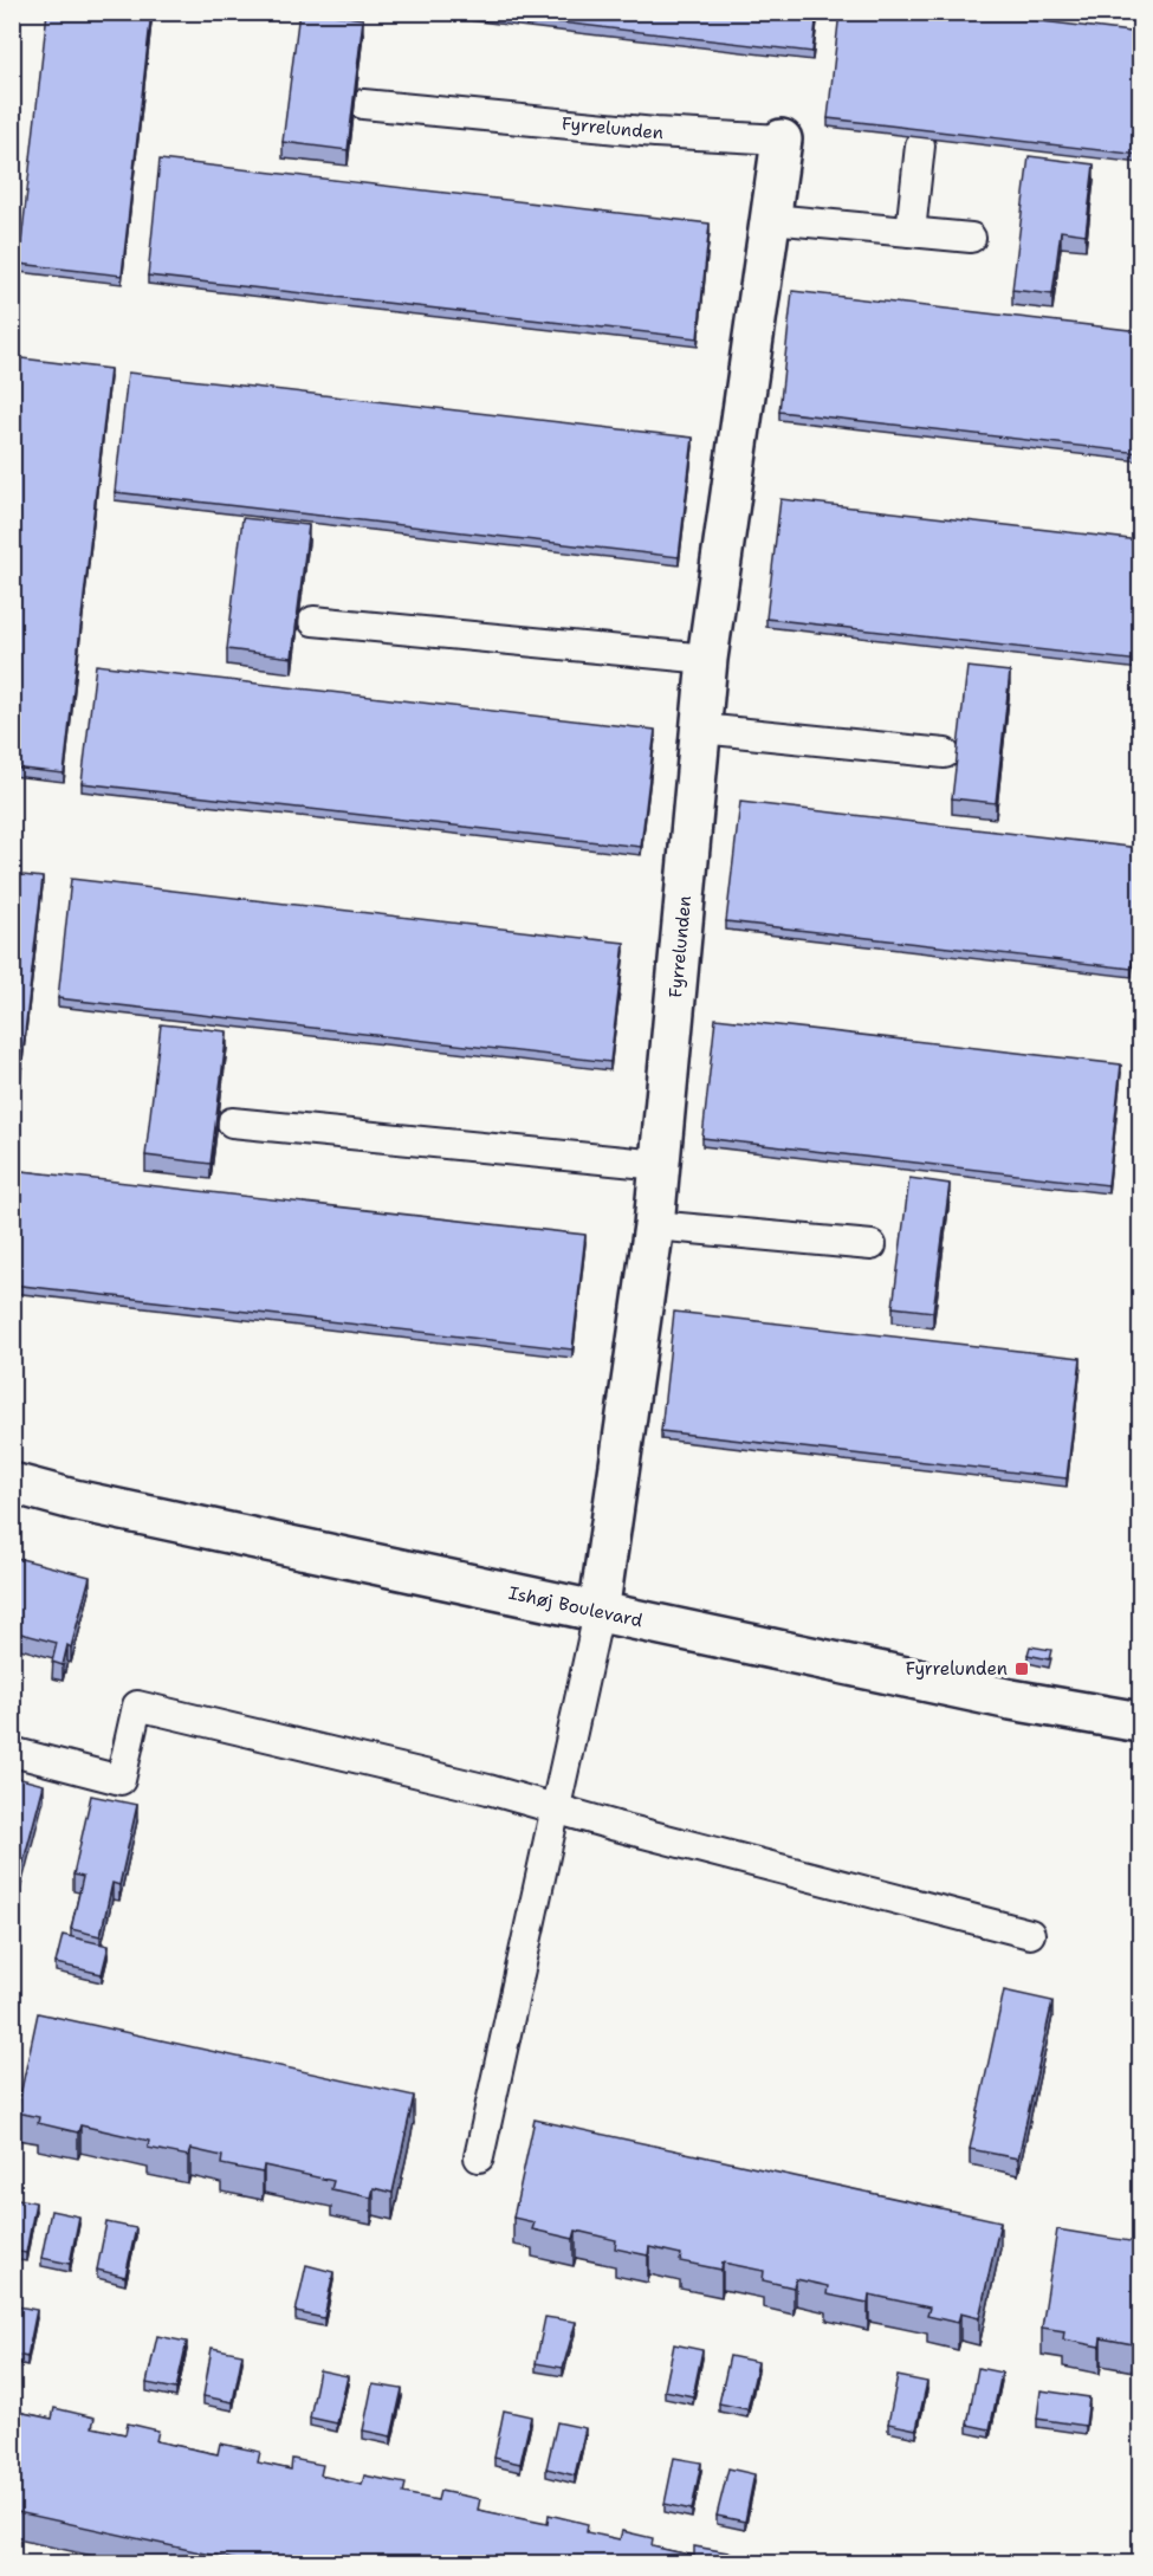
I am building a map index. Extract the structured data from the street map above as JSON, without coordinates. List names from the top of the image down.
{
  "streets": {
    "street": ["Fyrrelunden", "Ishøj Boulevard"]
  },
  "crossings": [
    ["Fyrrelunden", "Ishøj Boulevard"]
  ],
  "places": {
    "transit": ["Fyrrelunden"]
  }
}
